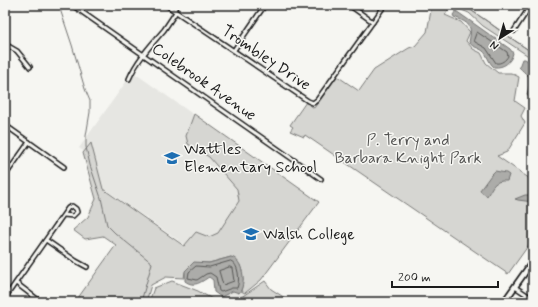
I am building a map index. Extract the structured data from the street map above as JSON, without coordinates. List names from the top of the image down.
{
  "streets": {
    "street": ["Trombley Drive", "Colebrook Avenue"]
  },
  "parks": ["P. Terry and Barbara Knight Park"],
  "places": {
    "school or university": ["Wattles Elementary School", "Walsh College"]
  },
  "scale_bar": "200 m",
  "north": "bottom left"
}
